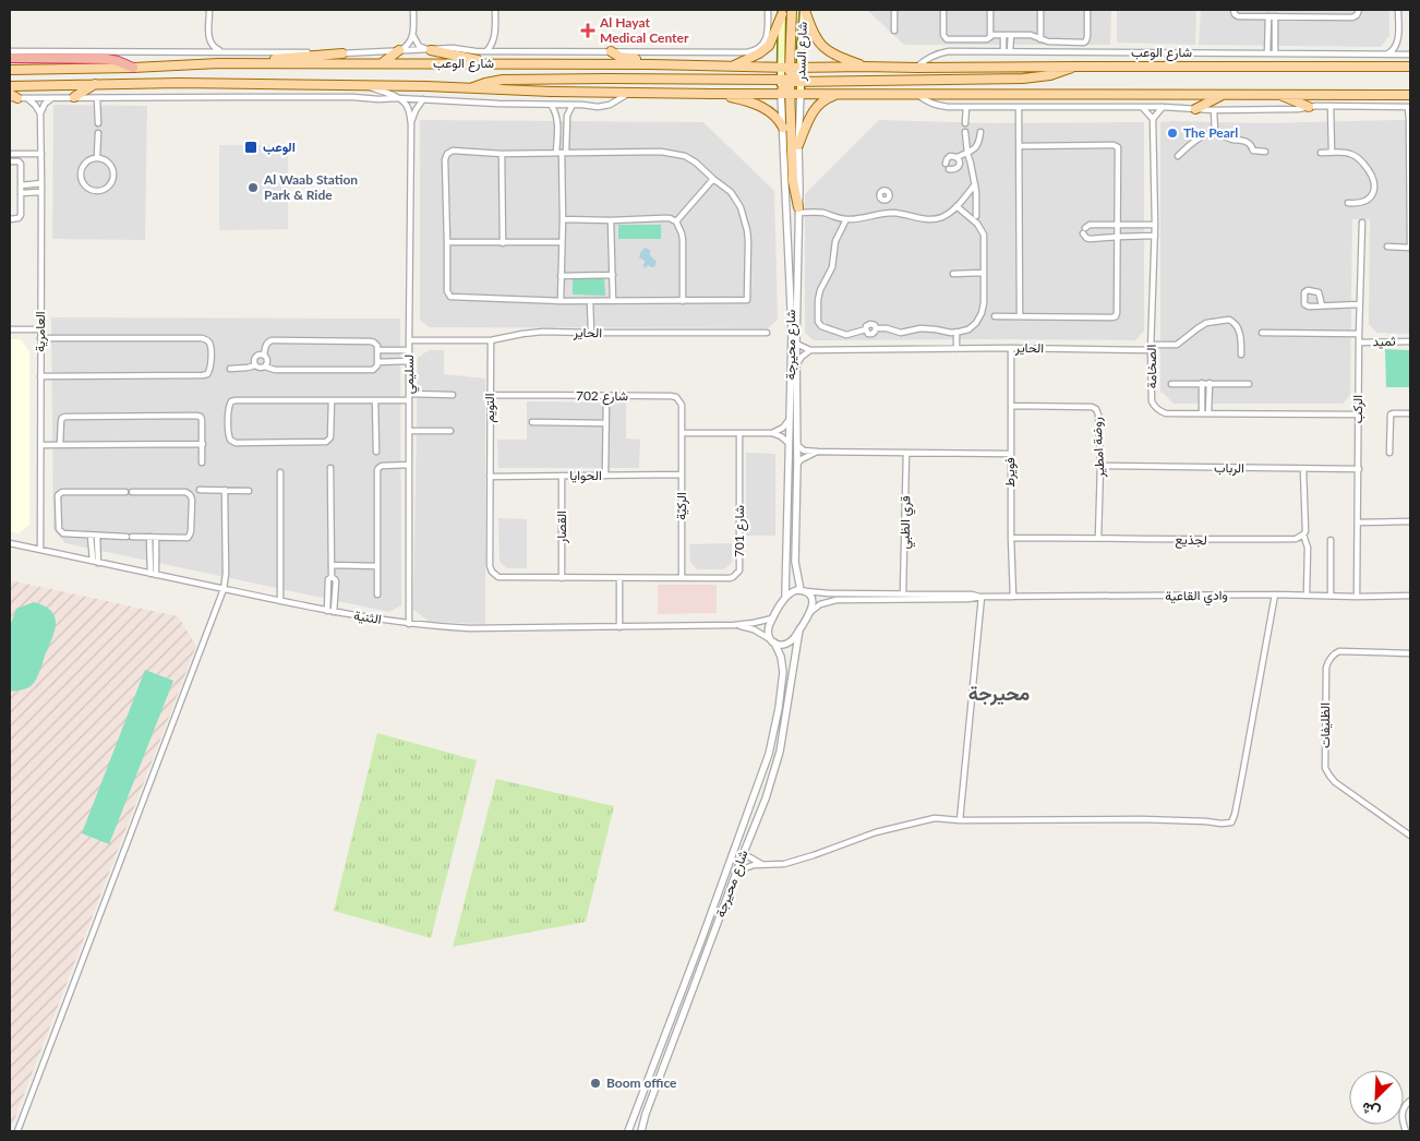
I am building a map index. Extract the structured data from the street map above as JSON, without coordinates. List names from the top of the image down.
{
  "streets": {
    "main road": ["شارع السدر", "شارع الوعب"],
    "street": [
      "العامرية",
      "الحاير",
      "ثميد",
      "شارع محيرجة",
      "الصخامة",
      "لسليمي",
      "شارع 702",
      "التويم",
      "الركب",
      "روضة امطير",
      "الرباب",
      "فويرط",
      "الحوايا",
      "الركيّة",
      "قري الظبي",
      "القصار",
      "شارع 701",
      "لجذيع",
      "وادي القاعية",
      "الثنية",
      "الظليفات"
    ]
  },
  "crossings": [
    ["شارع السدر", "شارع الوعب"],
    ["شارع السدر", "شارع محيرجة"],
    ["شارع الوعب", "شارع محيرجة"],
    ["شارع الوعب", "لسليمي"],
    ["العامرية", "الثنية"],
    ["الحاير", "شارع محيرجة"],
    ["الحاير", "الصخامة"],
    ["الحاير", "لسليمي"],
    ["الحاير", "التويم"],
    ["الحاير", "فويرط"],
    ["ثميد", "الركب"],
    ["شارع محيرجة", "وادي القاعية"],
    ["شارع محيرجة", "الثنية"],
    ["الصخامة", "الركب"],
    ["لسليمي", "الثنية"],
    ["شارع 702", "التويم"],
    ["شارع 702", "الركيّة"],
    ["التويم", "الحوايا"],
    ["التويم", "شارع 701"],
    ["الركب", "الرباب"],
    ["الركب", "وادي القاعية"],
    ["روضة امطير", "الرباب"],
    ["روضة امطير", "فويرط"],
    ["روضة امطير", "لجذيع"],
    ["فويرط", "لجذيع"],
    ["فويرط", "وادي القاعية"],
    ["الحوايا", "الركيّة"],
    ["الحوايا", "القصار"],
    ["الحوايا", "شارع 701"],
    ["الركيّة", "شارع 701"],
    ["قري الظبي", "وادي القاعية"],
    ["القصار", "شارع 701"]
  ],
  "districts": ["محيرجة"],
  "places": {
    "health": ["Al Hayat Medical Center"],
    "other": ["The Pearl", "Al Waab Station Park & Ride", "Boom office"],
    "transit": ["الوعب"]
  },
  "north": "bottom left"
}
